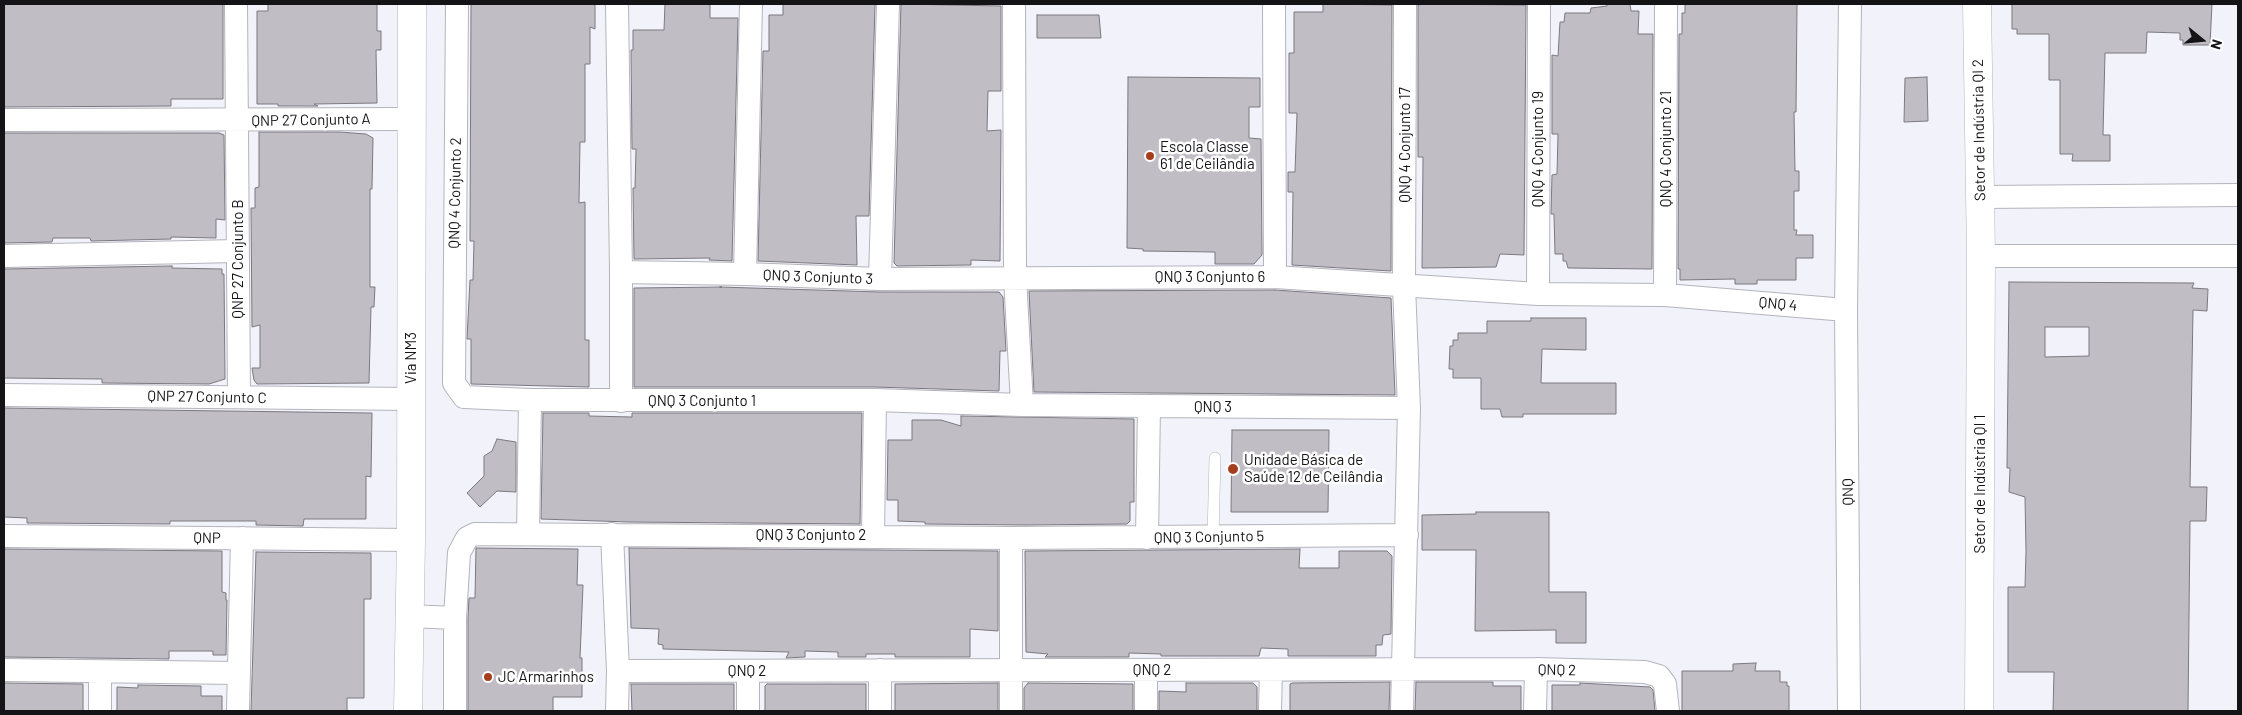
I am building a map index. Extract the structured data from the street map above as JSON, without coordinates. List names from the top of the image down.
{
  "streets": {
    "main road": ["Setor de Indústria QI 2", "Via NM3", "Setor de Indústria QI 1"],
    "street": [
      "QNP 27 Conjunto A",
      "QNQ 4 Conjunto 17",
      "QNQ 4 Conjunto 19",
      "QNQ 4 Conjunto 21",
      "QNQ 4 Conjunto 2",
      "QNP 27 Conjunto B",
      "QNQ 3 Conjunto 3",
      "QNQ 3 Conjunto 6",
      "QNQ 4",
      "QNP 27 Conjunto C",
      "QNQ 3 Conjunto 1",
      "QNQ 3",
      "QNQ",
      "QNQ 3 Conjunto 2",
      "QNQ 3 Conjunto 5",
      "QNP",
      "QNQ 2"
    ]
  },
  "crossings": [
    ["QNP 27 Conjunto A", "QNP 27 Conjunto B"],
    ["QNP 27 Conjunto A", "Via NM3"],
    ["Setor de Indústria QI 2", "Setor de Indústria QI 1"],
    ["QNQ 4 Conjunto 17", "QNQ 3 Conjunto 6"],
    ["QNQ 4 Conjunto 17", "QNQ 4"],
    ["QNQ 4 Conjunto 19", "QNQ 4"],
    ["QNQ 4 Conjunto 21", "QNQ 4"],
    ["QNQ 4 Conjunto 2", "QNQ 3 Conjunto 1"],
    ["QNP 27 Conjunto B", "QNP 27 Conjunto C"],
    ["QNQ 3 Conjunto 3", "QNQ 3 Conjunto 6"],
    ["QNQ 3 Conjunto 6", "QNQ 4"],
    ["QNQ 4", "QNQ"],
    ["Via NM3", "QNP 27 Conjunto C"],
    ["Via NM3", "QNP"],
    ["QNQ 3 Conjunto 1", "QNQ 3"],
    ["QNQ 3 Conjunto 2", "QNQ 3 Conjunto 5"]
  ],
  "places": ["Escola Classe 61 de Ceilândia", "Unidade Básica de Saúde 12 de Ceilândia", "JC Armarinhos"],
  "north": "right"
}
